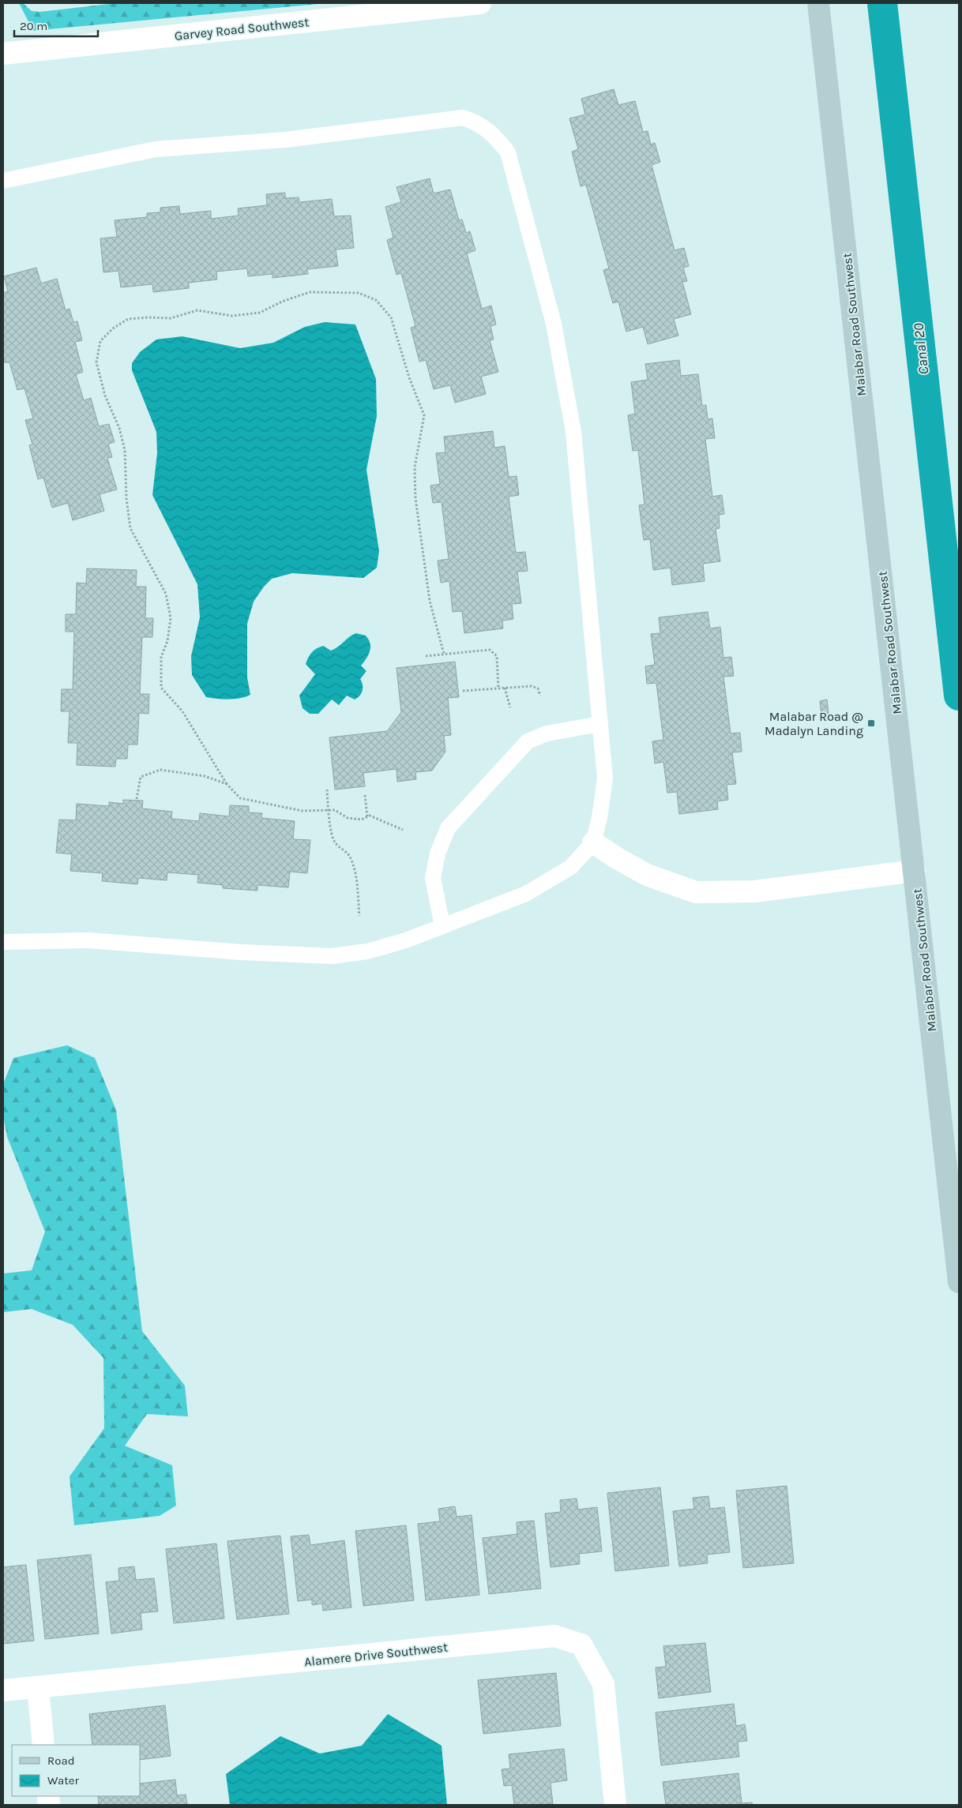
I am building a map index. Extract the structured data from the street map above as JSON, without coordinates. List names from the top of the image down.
{
  "streets": {
    "main road": ["Malabar Road Southwest"],
    "street": ["Garvey Road Southwest", "Alamere Drive Southwest"]
  },
  "water": ["Canal 20"],
  "places": {
    "transit": ["Malabar Road @ Madalyn Landing"]
  },
  "legend": ["Road", "Water"],
  "scale_bar": "20 m"
}
